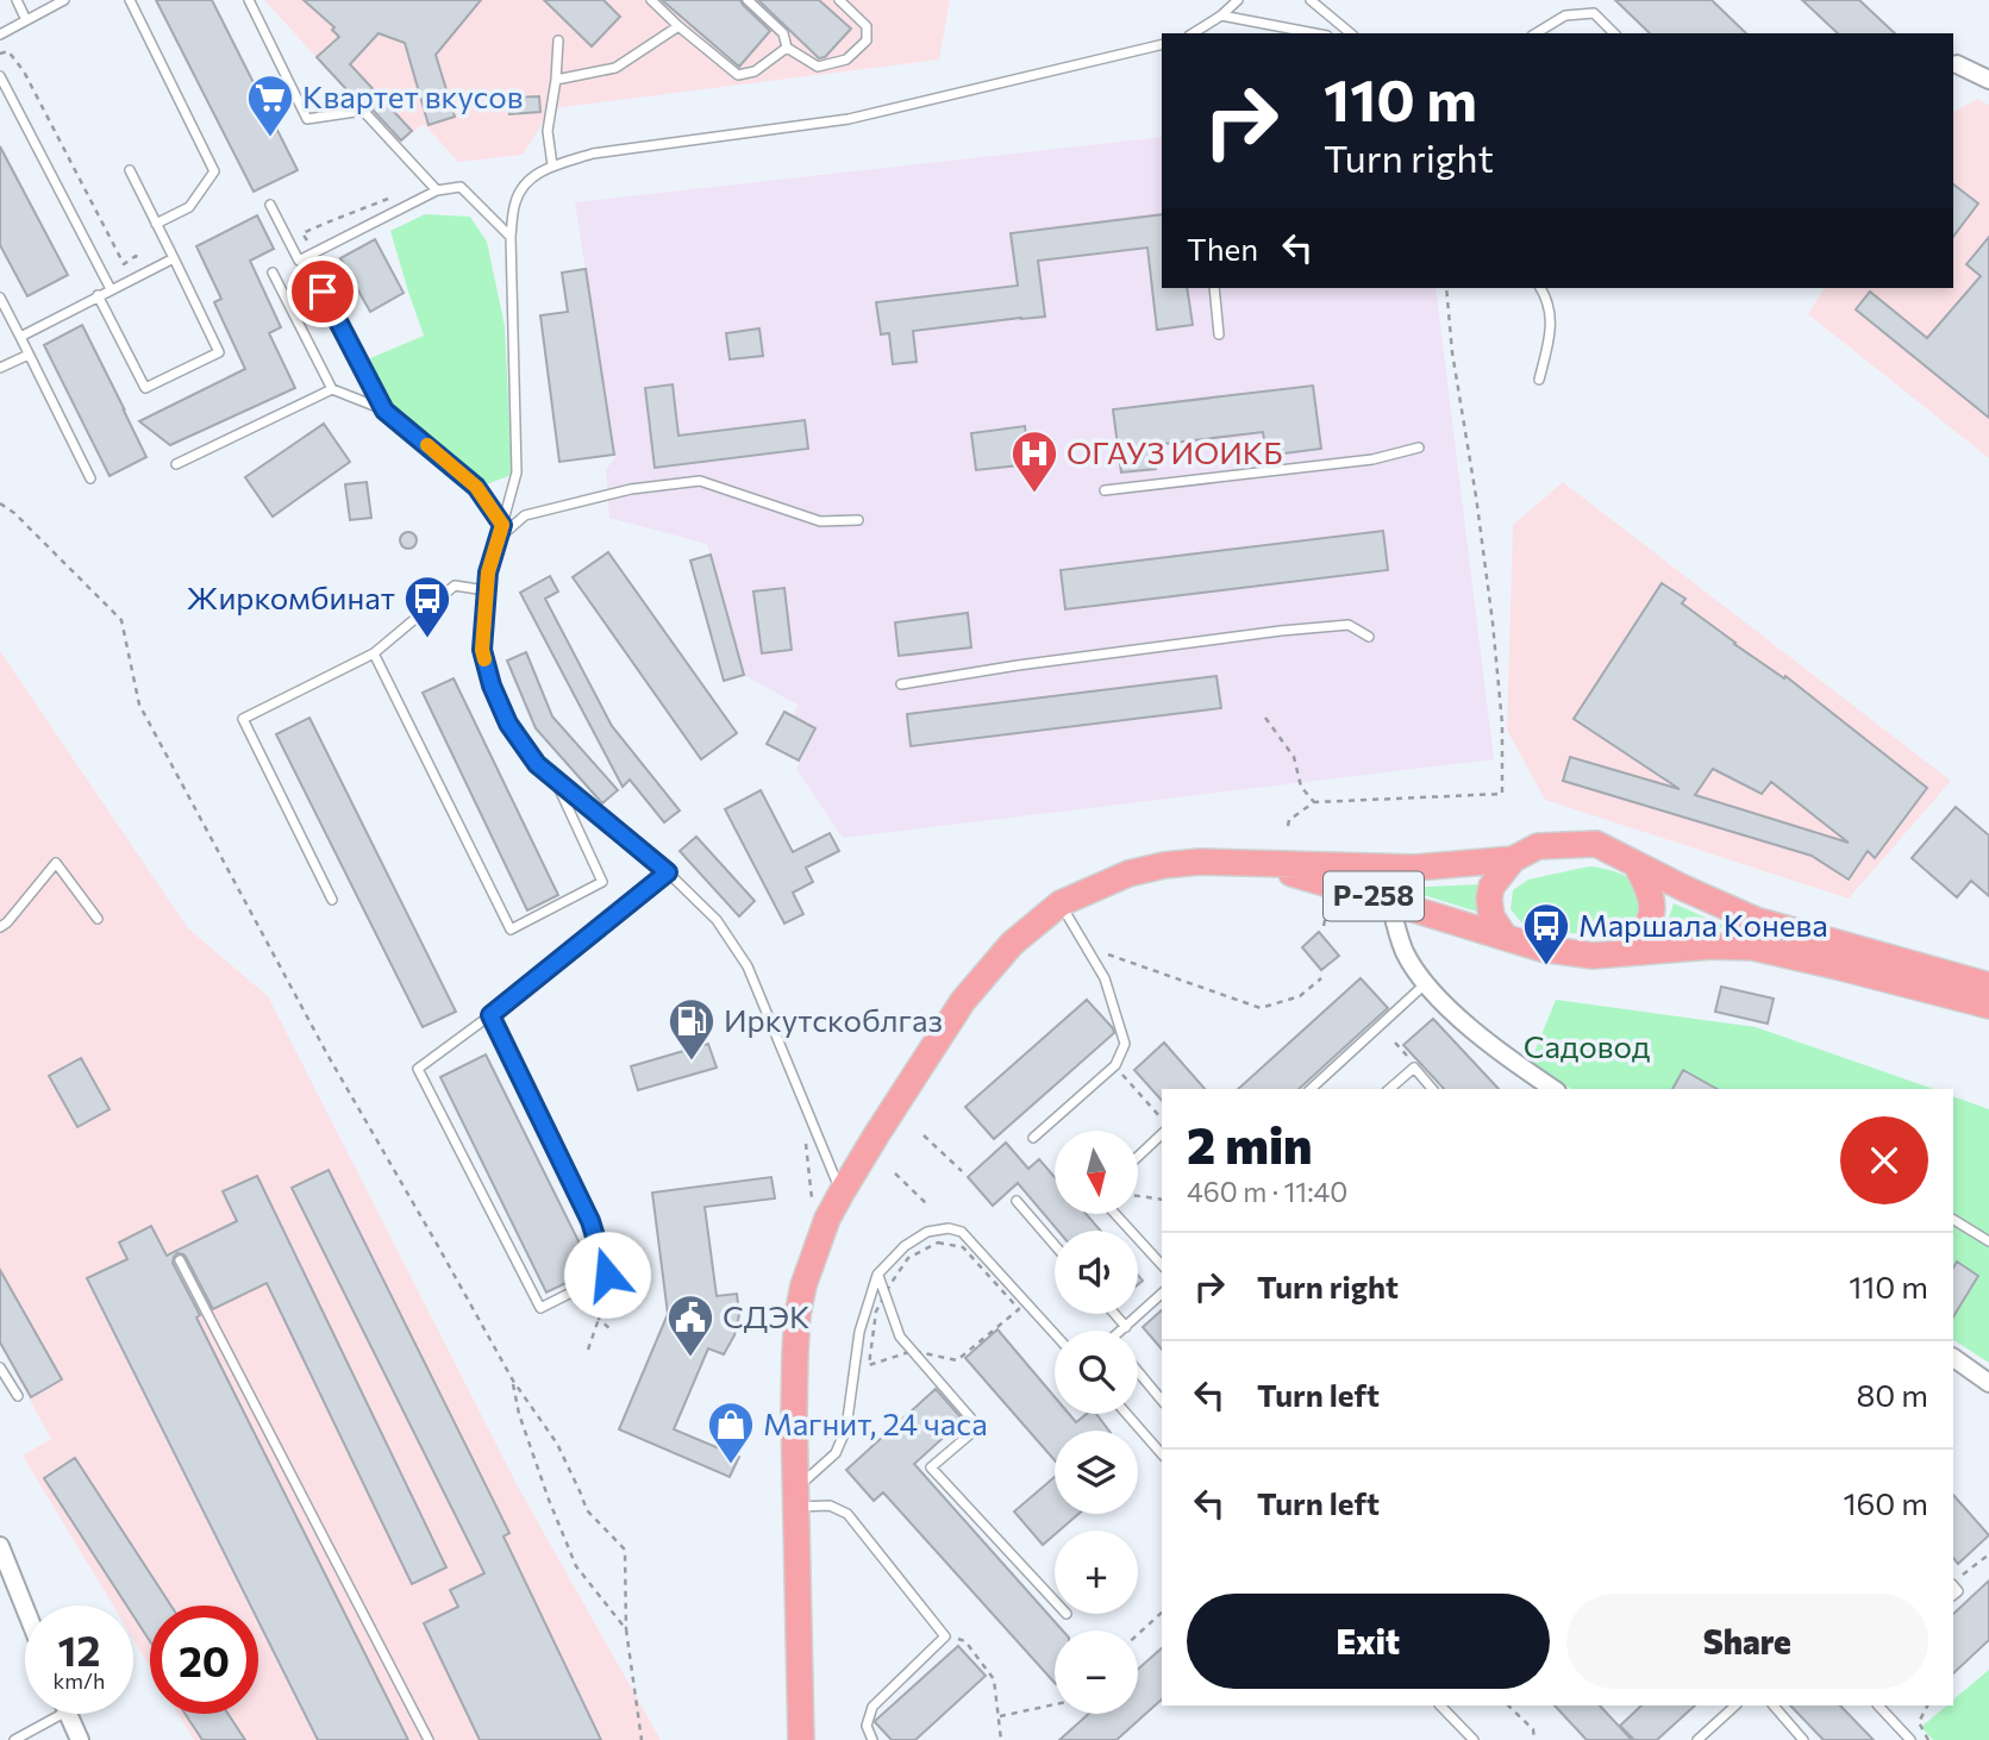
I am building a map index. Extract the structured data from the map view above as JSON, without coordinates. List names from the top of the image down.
{
  "streets": {
    "main road": ["Р-258"]
  },
  "parks": ["Садовод"],
  "places": {
    "supermarket": ["Квартет вкусов"],
    "hospital": ["ОГАУЗ ИОИКБ"],
    "bus stop": ["Жиркомбинат", "Маршала Конева"],
    "fuel station": ["Иркутскоблгаз"],
    "public building": ["СДЭК"],
    "shop": ["Магнит, 24 часа"]
  },
  "north": "bottom",
  "page": {
    "turn": ["110 m", "Turn right"],
    "then": "Then",
    "heading": ["2 min", "460 m · 11:40"],
    "map_buttons": ["+", "−"],
    "list": [
      {
        "name": "Turn right",
        "value": "110 m"
      },
      {
        "name": "Turn left",
        "value": "80 m"
      },
      {
        "name": "Turn left",
        "value": "160 m"
      }
    ],
    "buttons": ["Exit", "Share"],
    "speed": "12 km/h",
    "limit": "20"
  }
}
